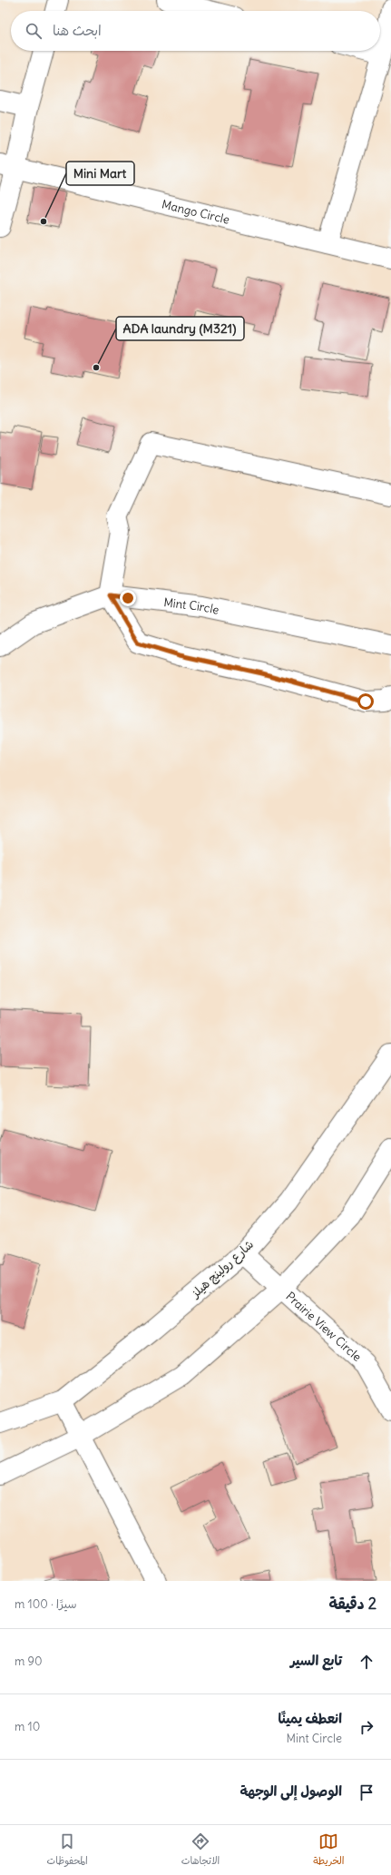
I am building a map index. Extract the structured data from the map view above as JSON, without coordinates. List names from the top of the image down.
{
  "streets": {
    "street": [
      "Mango Circle",
      "Mint Circle",
      "شارع رولينج هيلز",
      "Prairie View Circle"
    ]
  },
  "crossings": [
    ["شارع رولينج هيلز", "Prairie View Circle"]
  ],
  "places": ["Mini Mart", "ADA laundry (M321)"],
  "page": {
    "search": "ابحث هنا",
    "heading": ["2 دقيقة", "سيرًا · 100 m"],
    "list": [
      ["تابع السير", "90 m"],
      ["انعطف يمينًا", "Mint Circle", "10 m"],
      "الوصول إلى الوجهة"
    ],
    "nav": ["الخريطة", "الاتجاهات", "المحفوظات"]
  }
}
